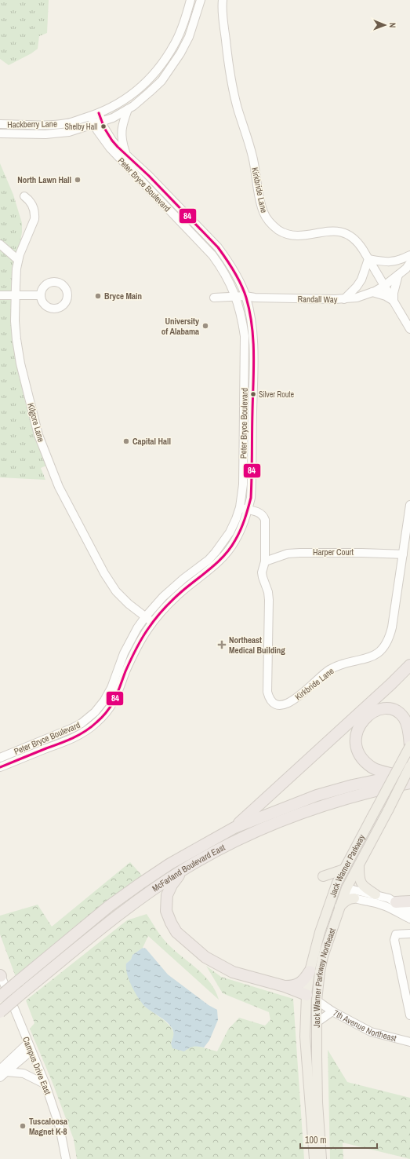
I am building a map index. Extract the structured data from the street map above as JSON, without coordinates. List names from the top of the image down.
{
  "streets": {
    "highway": ["McFarland Boulevard East"],
    "main road": ["Jack Warner Parkway", "Jack Warner Parkway Northeast", "7th Avenue Northeast"],
    "street": [
      "Hackberry Lane",
      "Peter Bryce Boulevard",
      "Kirkbride Lane",
      "Randall Way",
      "Kilgore Lane",
      "Harper Court",
      "Campus Drive East"
    ]
  },
  "crossings": [
    ["Hackberry Lane", "Peter Bryce Boulevard"],
    ["Peter Bryce Boulevard", "Kirkbride Lane"],
    ["Peter Bryce Boulevard", "Randall Way"],
    ["Peter Bryce Boulevard", "Kilgore Lane"],
    ["Kirkbride Lane", "Randall Way"],
    ["Kirkbride Lane", "Harper Court"],
    ["Jack Warner Parkway", "Jack Warner Parkway Northeast"],
    ["Jack Warner Parkway", "7th Avenue Northeast"],
    ["Jack Warner Parkway Northeast", "7th Avenue Northeast"]
  ],
  "places": {
    "other": [
      "Shelby Hall",
      "North Lawn Hall",
      "Bryce Main",
      "University of Alabama",
      "Silver Route",
      "Capital Hall",
      "Tuscaloosa Magnet K-8"
    ],
    "health": ["Northeast Medical Building"]
  },
  "lines": ["transit line 84"],
  "scale_bar": "100 m",
  "north": "right"
}
